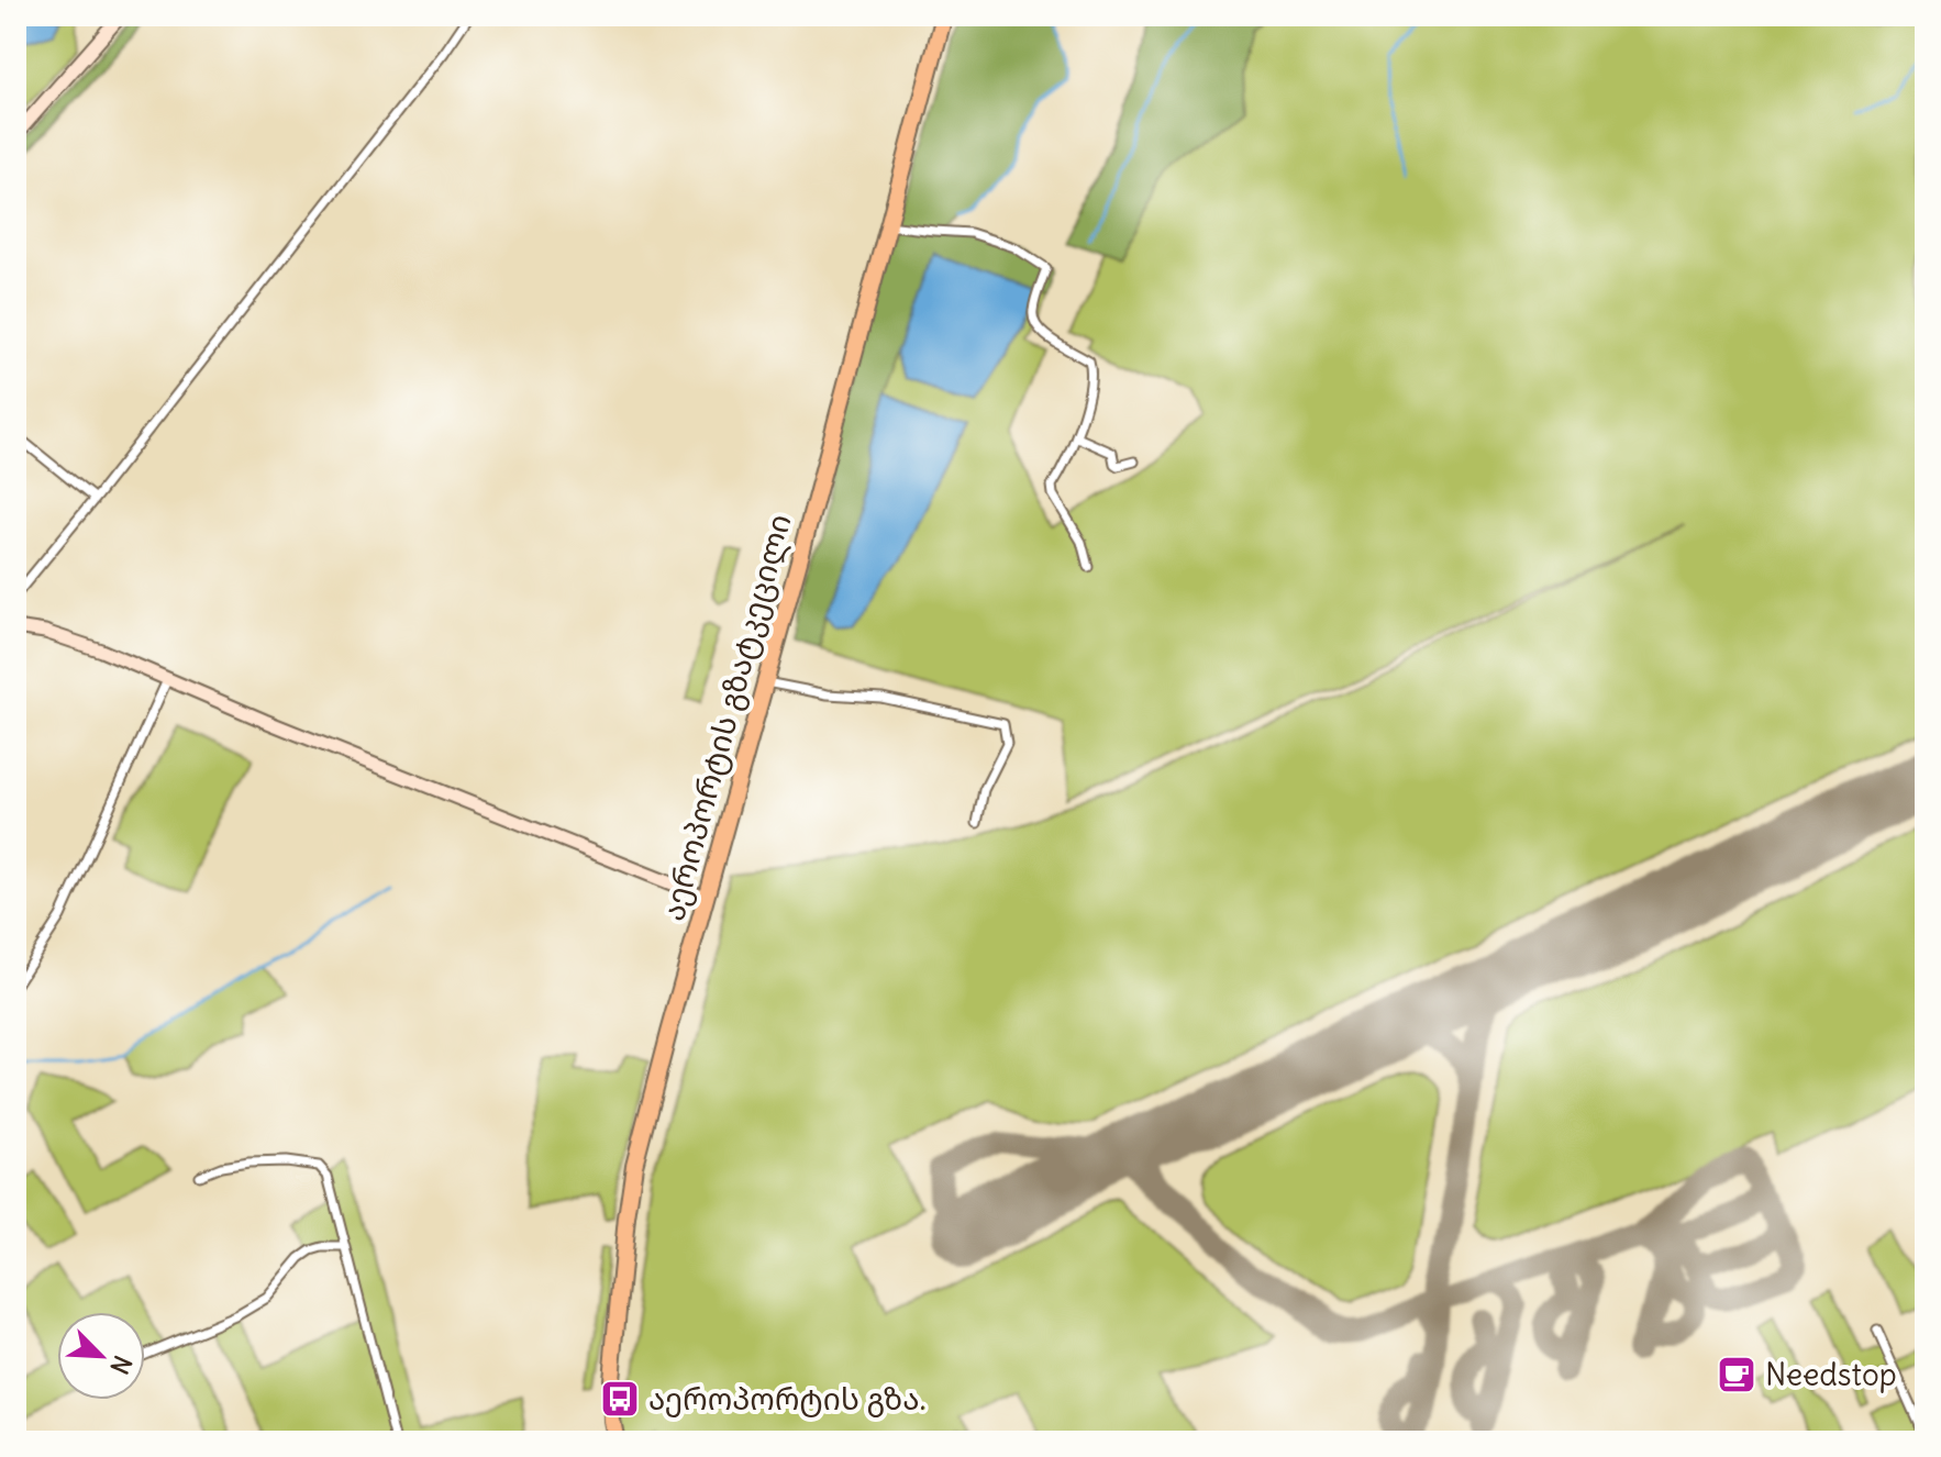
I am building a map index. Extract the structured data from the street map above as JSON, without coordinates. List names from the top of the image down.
{
  "streets": {
    "highway": ["აეროპორტის გზატკეცილი"]
  },
  "places": {
    "cafe": ["Needstop"],
    "bus stop": ["აეროპორტის გზა."]
  },
  "north": "bottom right"
}
